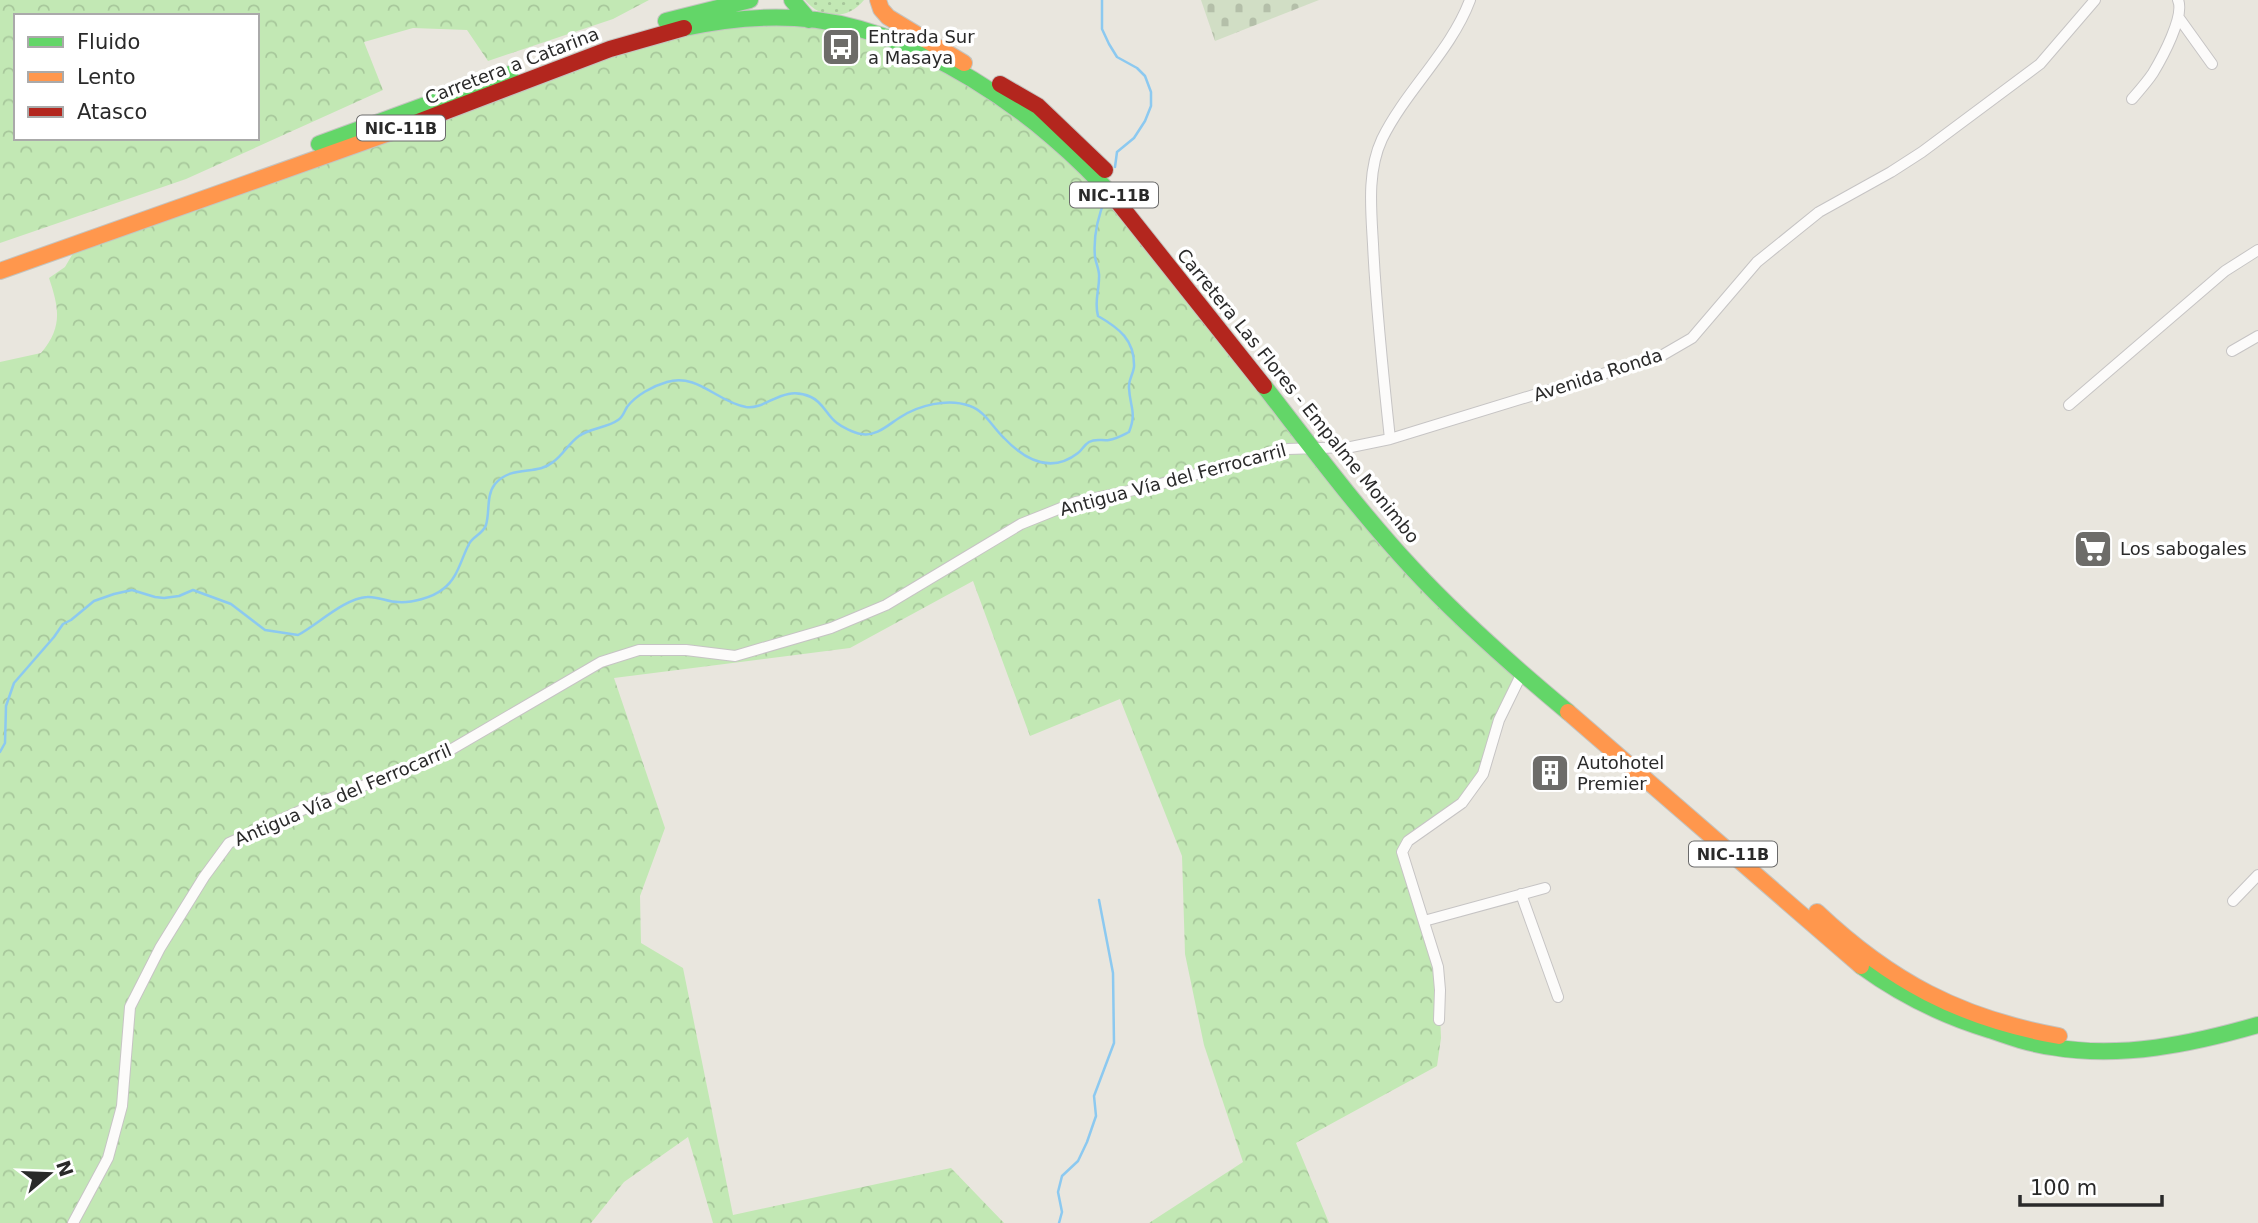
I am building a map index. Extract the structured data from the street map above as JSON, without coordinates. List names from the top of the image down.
{
  "streets": {
    "highway": ["Carretera a Catarina", "NIC-11B", "Carretera Las Flores - Empalme Monimbo"],
    "street": ["Avenida Ronda", "Antigua Vía del Ferrocarril"]
  },
  "crossings": [
    ["Carretera a Catarina", "NIC-11B"],
    ["NIC-11B", "Carretera Las Flores - Empalme Monimbo"],
    ["Avenida Ronda", "Carretera Las Flores - Empalme Monimbo"],
    ["Avenida Ronda", "Antigua Vía del Ferrocarril"],
    ["Carretera Las Flores - Empalme Monimbo", "Antigua Vía del Ferrocarril"]
  ],
  "places": {
    "bus stop": ["Entrada Sur a Masaya"],
    "supermarket": ["Los sabogales"],
    "building": ["Autohotel Premier"]
  },
  "legend": ["Fluido", "Lento", "Atasco"],
  "scale_bar": "100 m",
  "north": "right"
}
